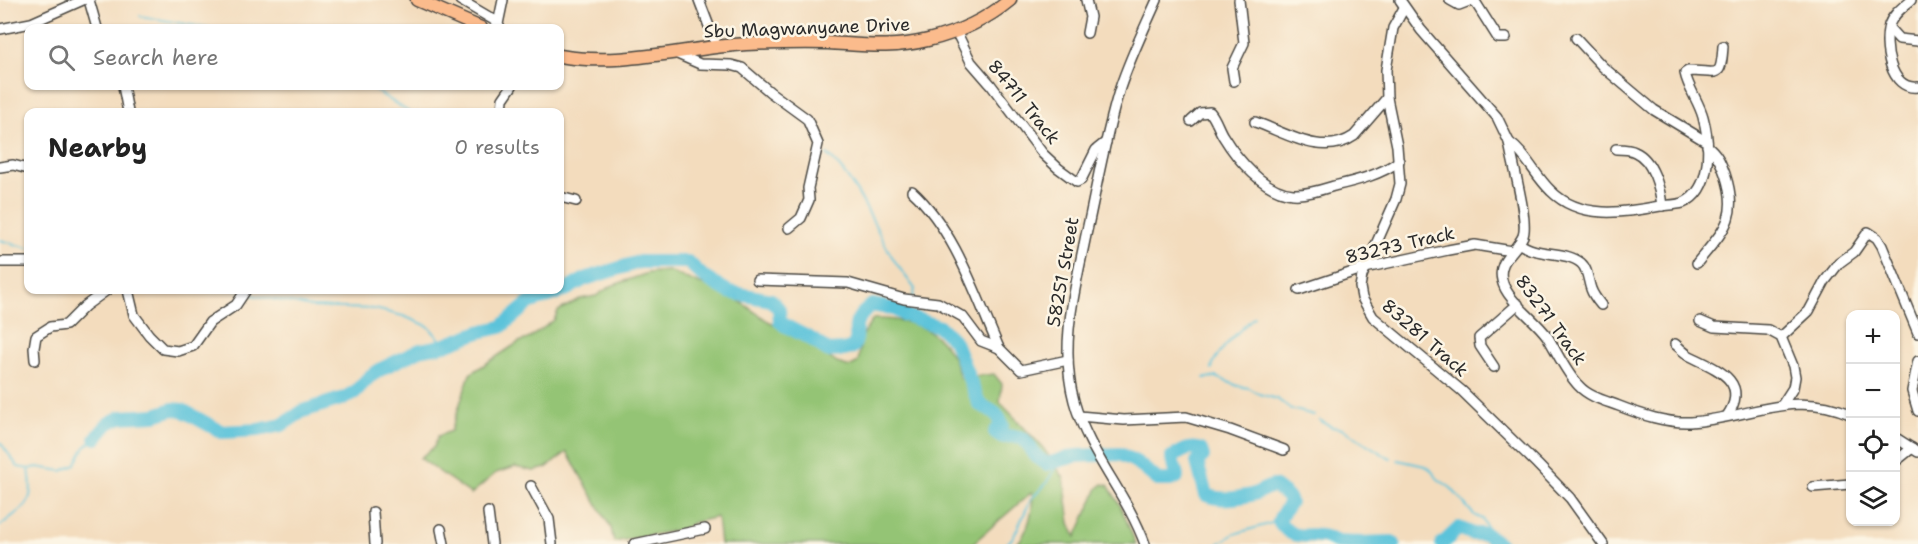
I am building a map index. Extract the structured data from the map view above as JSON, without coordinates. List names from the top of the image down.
{
  "streets": {
    "main road": ["Sbu Magwanyane Drive"],
    "street": [
      "84711 Track",
      "83273 Track",
      "58251 Street",
      "83271 Track",
      "83281 Track"
    ]
  },
  "crossings": [
    ["Sbu Magwanyane Drive", "84711 Track"],
    ["84711 Track", "58251 Street"],
    ["83273 Track", "83271 Track"],
    ["83273 Track", "83281 Track"]
  ],
  "page": {
    "search": "Search here",
    "heading": ["Nearby", "0 results"],
    "map_buttons": ["+", "−"]
  }
}
